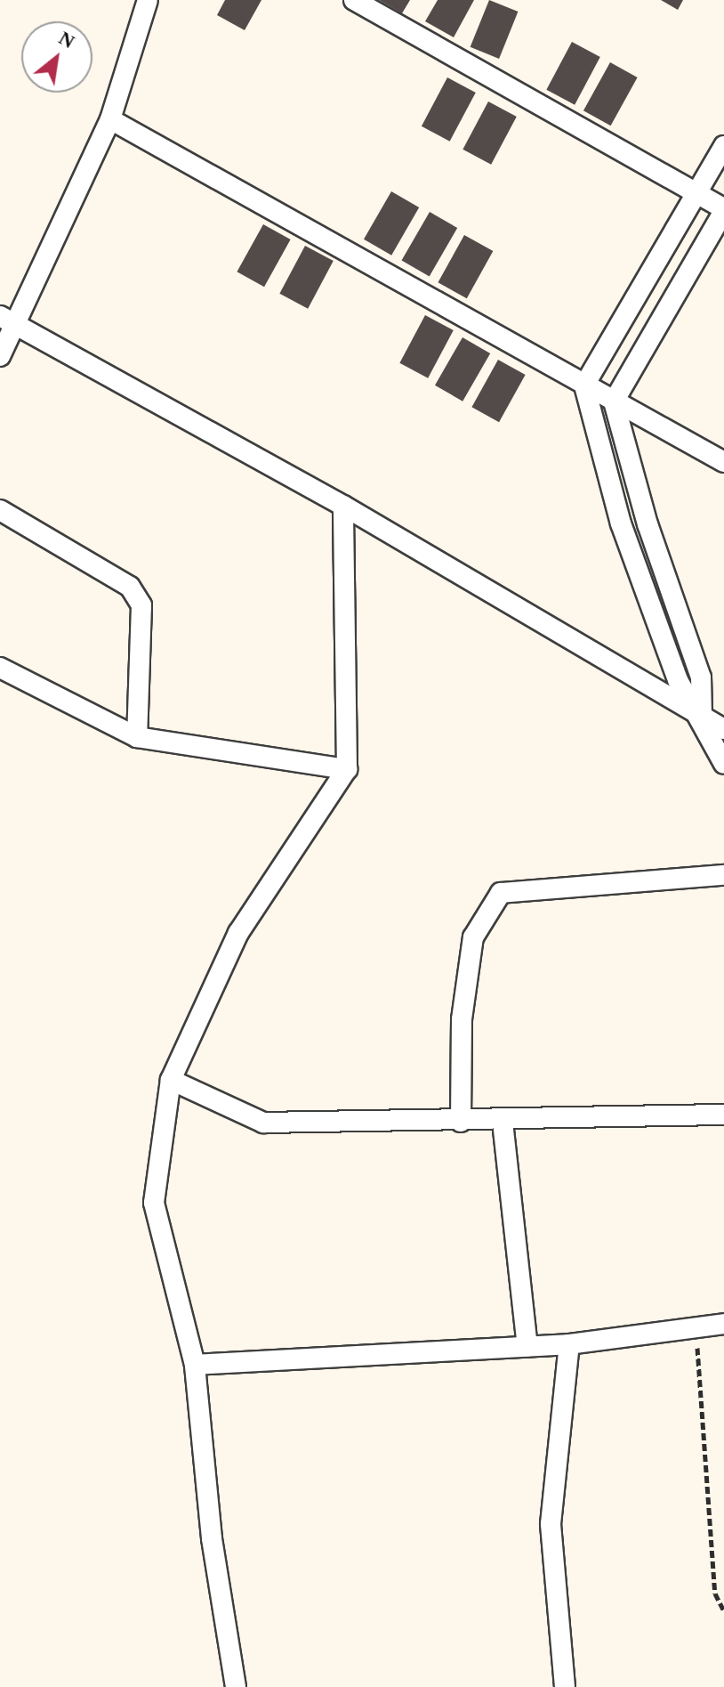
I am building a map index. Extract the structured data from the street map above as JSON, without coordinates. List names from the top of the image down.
{
  "north": "top right"
}
